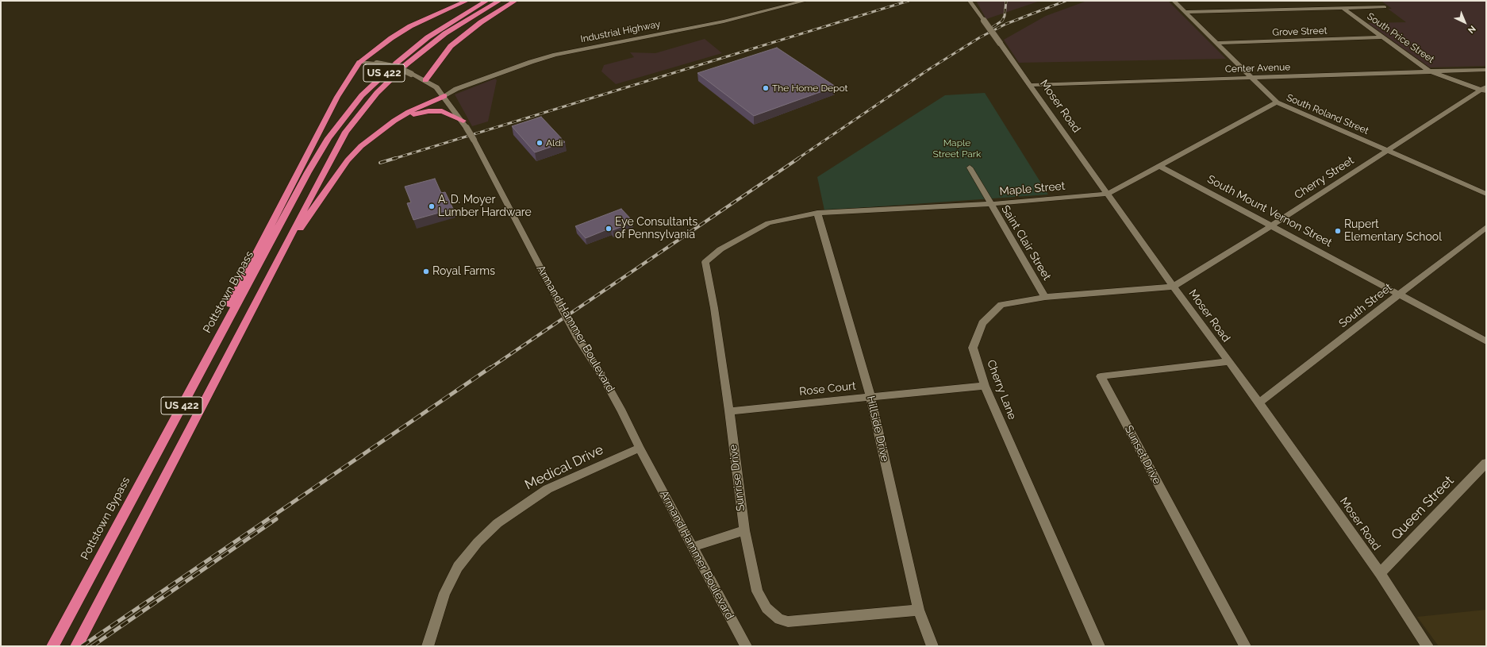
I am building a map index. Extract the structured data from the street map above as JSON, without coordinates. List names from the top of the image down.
{
  "streets": {
    "highway": ["US 422", "Pottstown Bypass"],
    "street": [
      "Industrial Highway",
      "Grove Street",
      "South Price Street",
      "Center Avenue",
      "Moser Road",
      "South Roland Street",
      "Cherry Street",
      "Maple Street",
      "South Mount Vernon Street",
      "Saint Clair Street",
      "South Street",
      "Armand Hammer Boulevard",
      "Rose Court",
      "Cherry Lane",
      "Hillside Drive",
      "Sunset Drive",
      "Medical Drive",
      "Sunrise Drive",
      "Queen Street"
    ]
  },
  "crossings": [
    ["Industrial Highway", "Armand Hammer Boulevard"],
    ["Grove Street", "South Price Street"],
    ["Grove Street", "South Roland Street"],
    ["South Price Street", "Center Avenue"],
    ["South Price Street", "Cherry Street"],
    ["Center Avenue", "Moser Road"],
    ["Center Avenue", "South Roland Street"],
    ["Moser Road", "Cherry Street"],
    ["Moser Road", "Maple Street"],
    ["Moser Road", "South Street"],
    ["Moser Road", "Cherry Lane"],
    ["Moser Road", "Sunset Drive"],
    ["Moser Road", "Queen Street"],
    ["South Roland Street", "Cherry Street"],
    ["South Roland Street", "Maple Street"],
    ["Cherry Street", "South Mount Vernon Street"],
    ["Cherry Street", "Cherry Lane"],
    ["Maple Street", "South Mount Vernon Street"],
    ["Maple Street", "Saint Clair Street"],
    ["Maple Street", "Hillside Drive"],
    ["Maple Street", "Sunrise Drive"],
    ["South Mount Vernon Street", "South Street"],
    ["Saint Clair Street", "Cherry Lane"],
    ["Armand Hammer Boulevard", "Medical Drive"],
    ["Rose Court", "Cherry Lane"],
    ["Rose Court", "Hillside Drive"],
    ["Rose Court", "Sunrise Drive"],
    ["Hillside Drive", "Sunrise Drive"]
  ],
  "parks": ["Maple Street Park"],
  "places": [
    "The Home Depot",
    "Aldi",
    "A. D. Moyer Lumber Hardware",
    "Eye Consultants of Pennsylvania",
    "Rupert Elementary School",
    "Royal Farms"
  ],
  "north": "bottom right"
}
